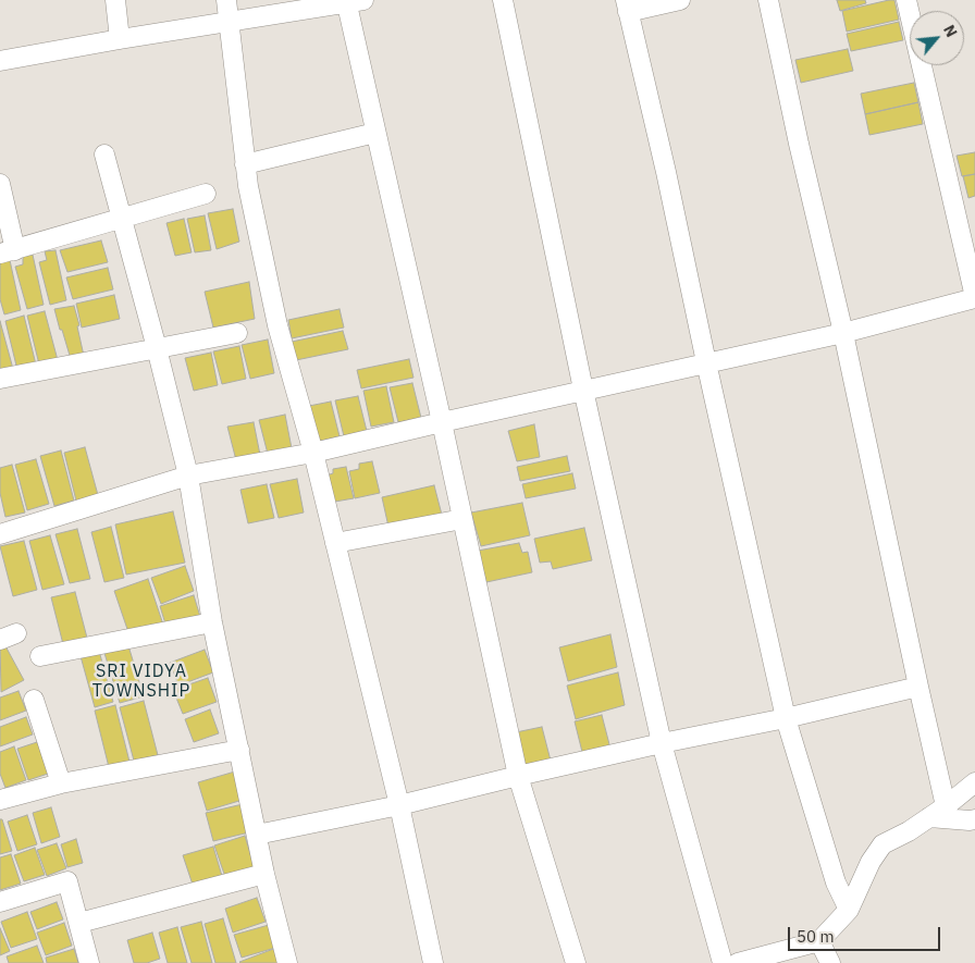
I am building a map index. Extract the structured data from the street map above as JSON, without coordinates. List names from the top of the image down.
{
  "districts": ["SRI VIDYA TOWNSHIP"],
  "scale_bar": "50 m",
  "north": "top right"
}
